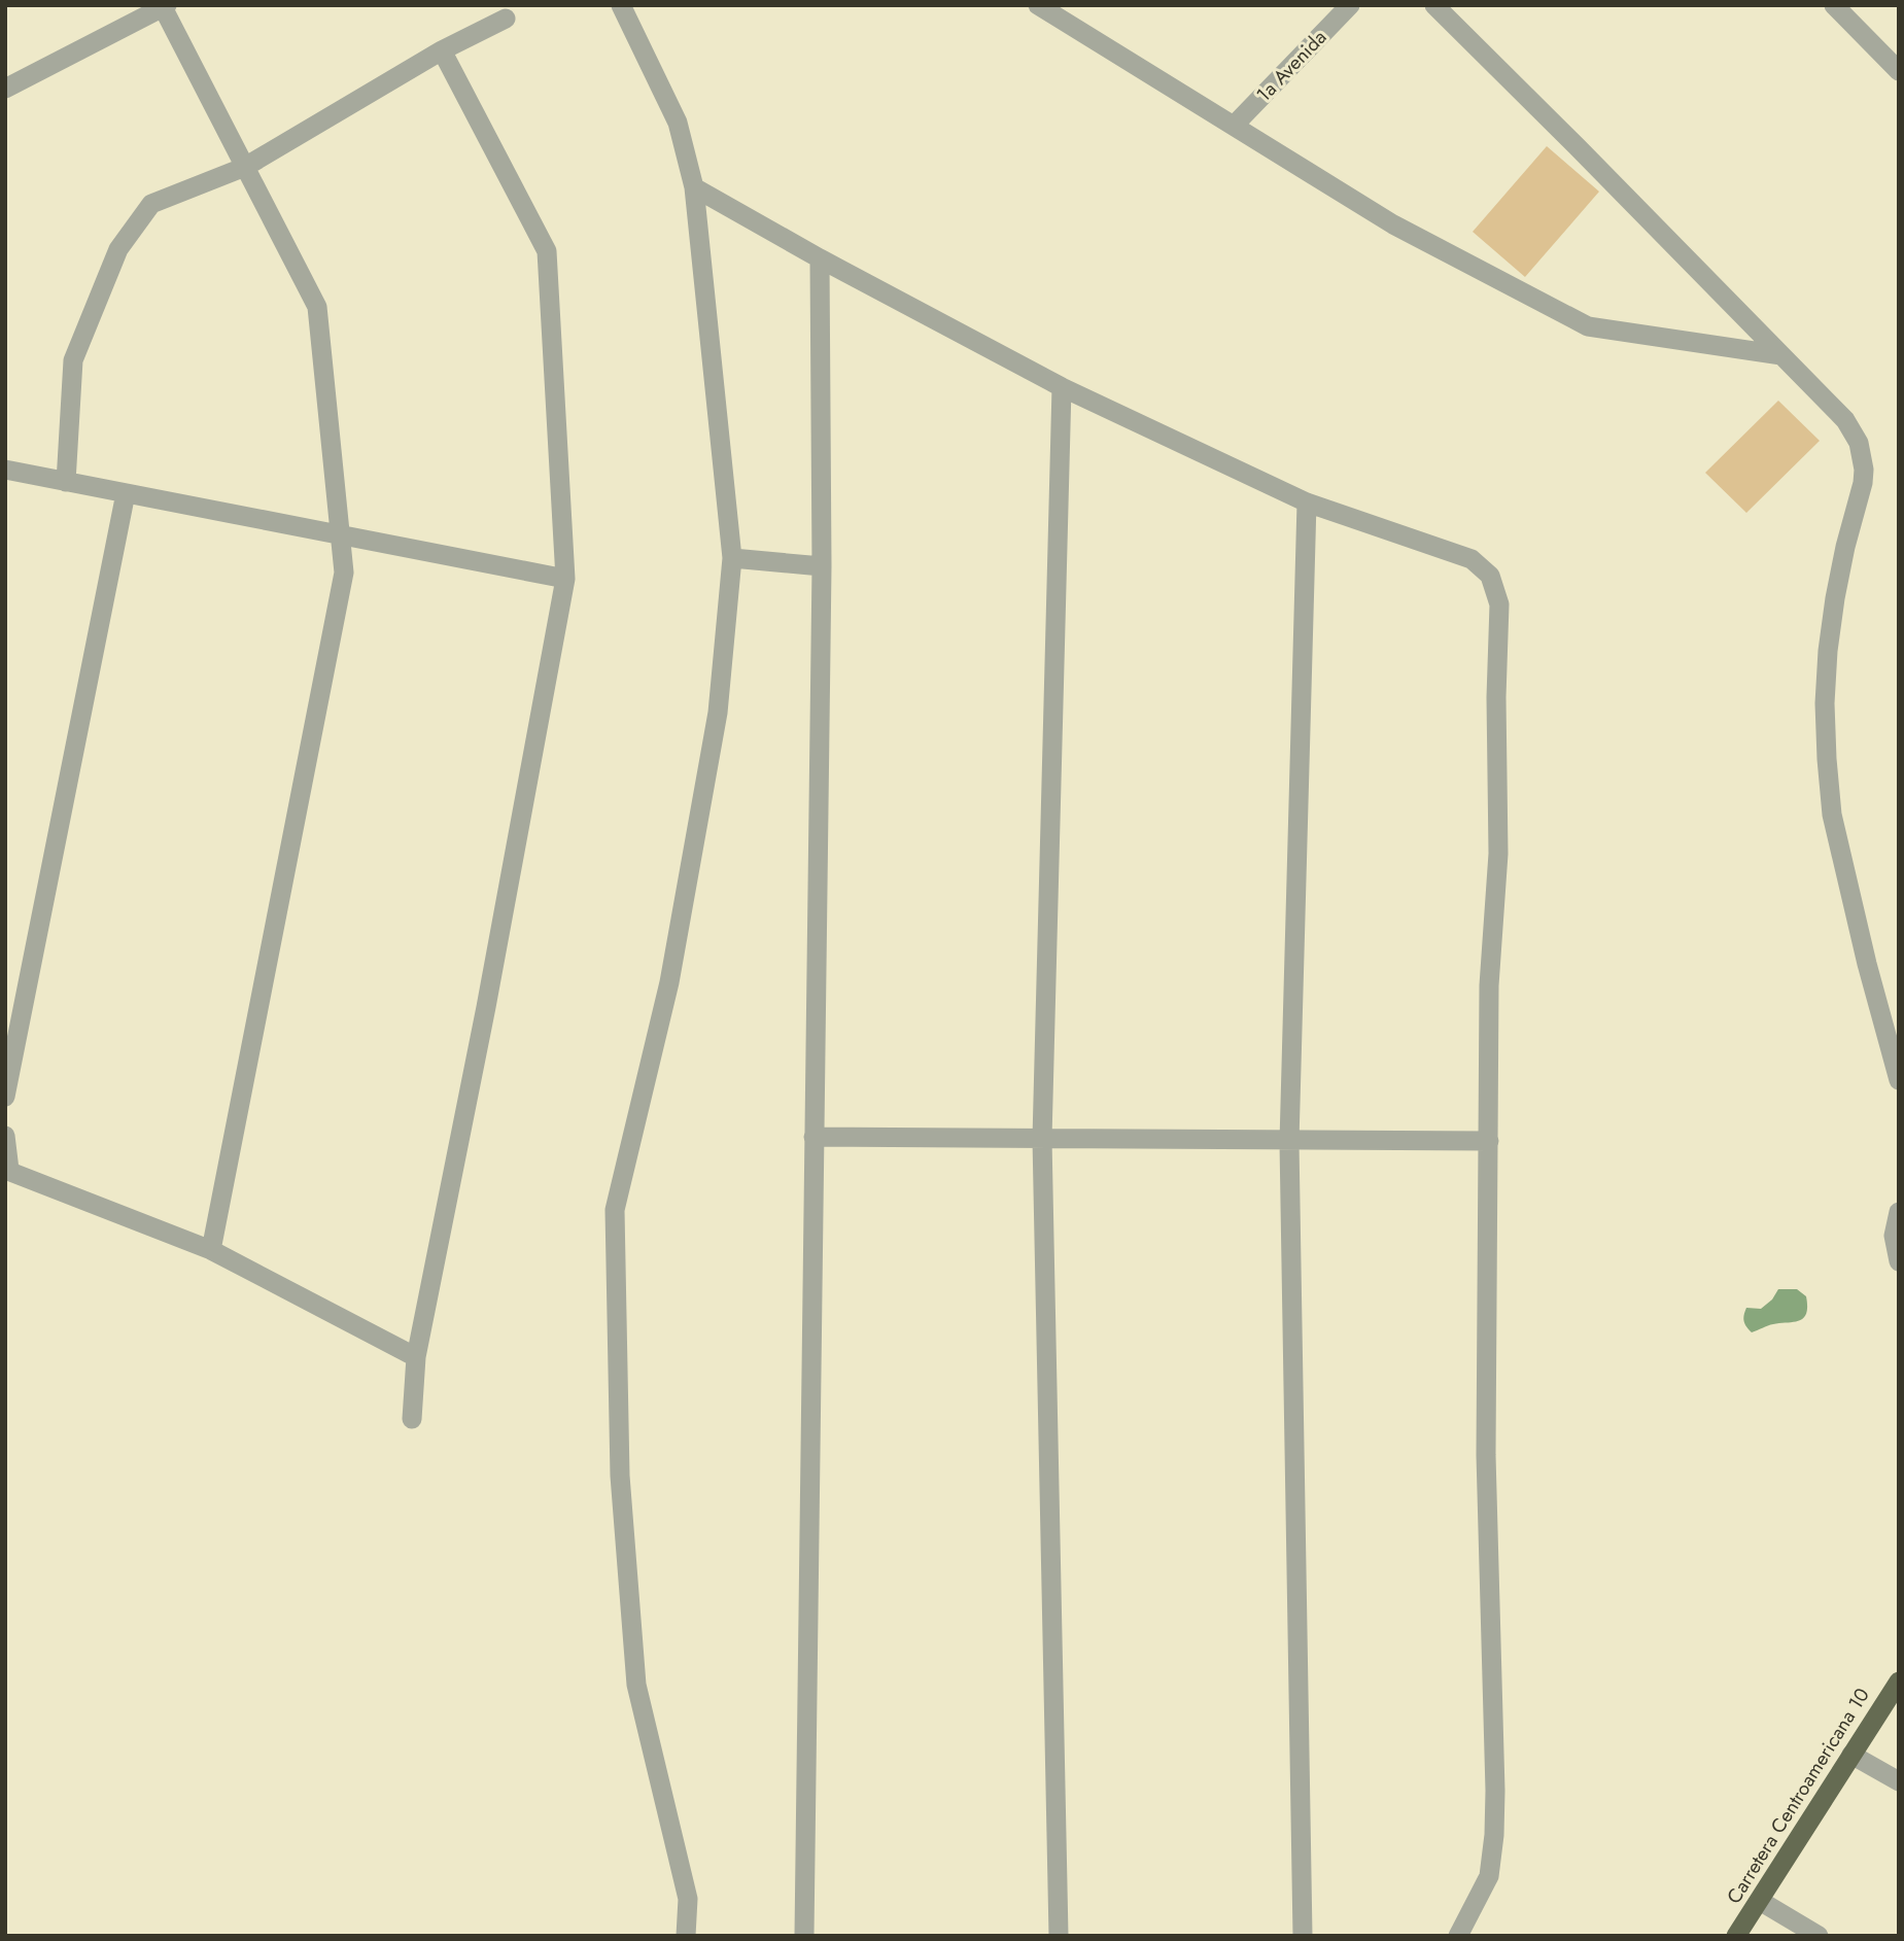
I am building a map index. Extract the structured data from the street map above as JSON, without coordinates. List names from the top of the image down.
{
  "streets": {
    "highway": ["Carretera Centroamericana 10"],
    "street": ["1a Avenida"]
  }
}
